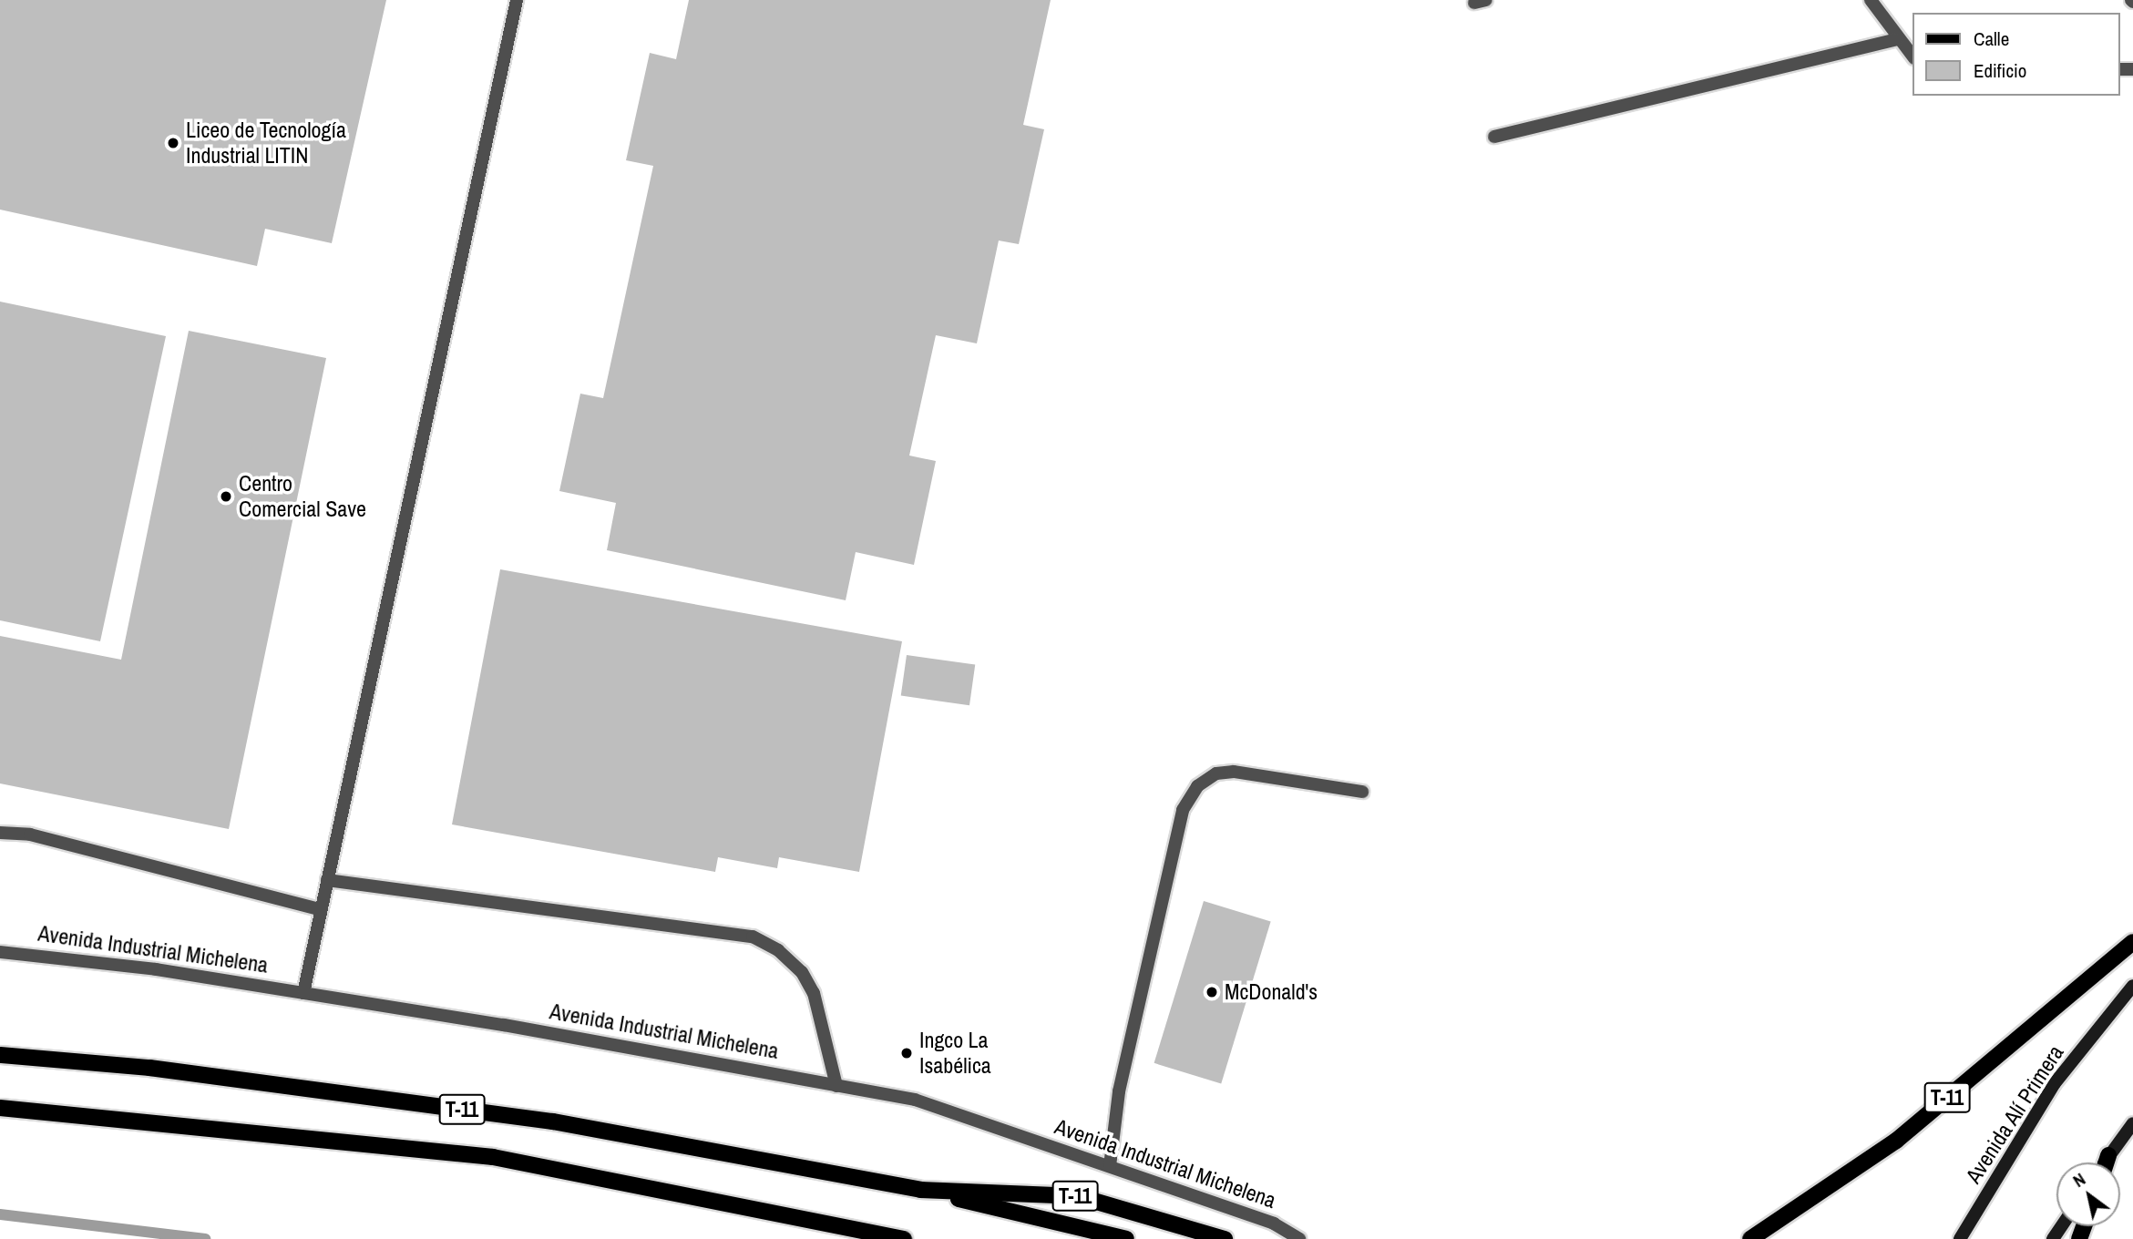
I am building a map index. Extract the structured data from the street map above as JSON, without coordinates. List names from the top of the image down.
{
  "streets": {
    "main road": ["T-11", "Avenida Alí Primera"],
    "lane": ["Avenida Industrial Michelena"]
  },
  "places": [
    "Liceo de Tecnología Industrial LITIN",
    "Centro Comercial Save",
    "McDonald's",
    "Ingco La Isabélica"
  ],
  "legend": ["Calle", "Edificio"],
  "north": "top left"
}
